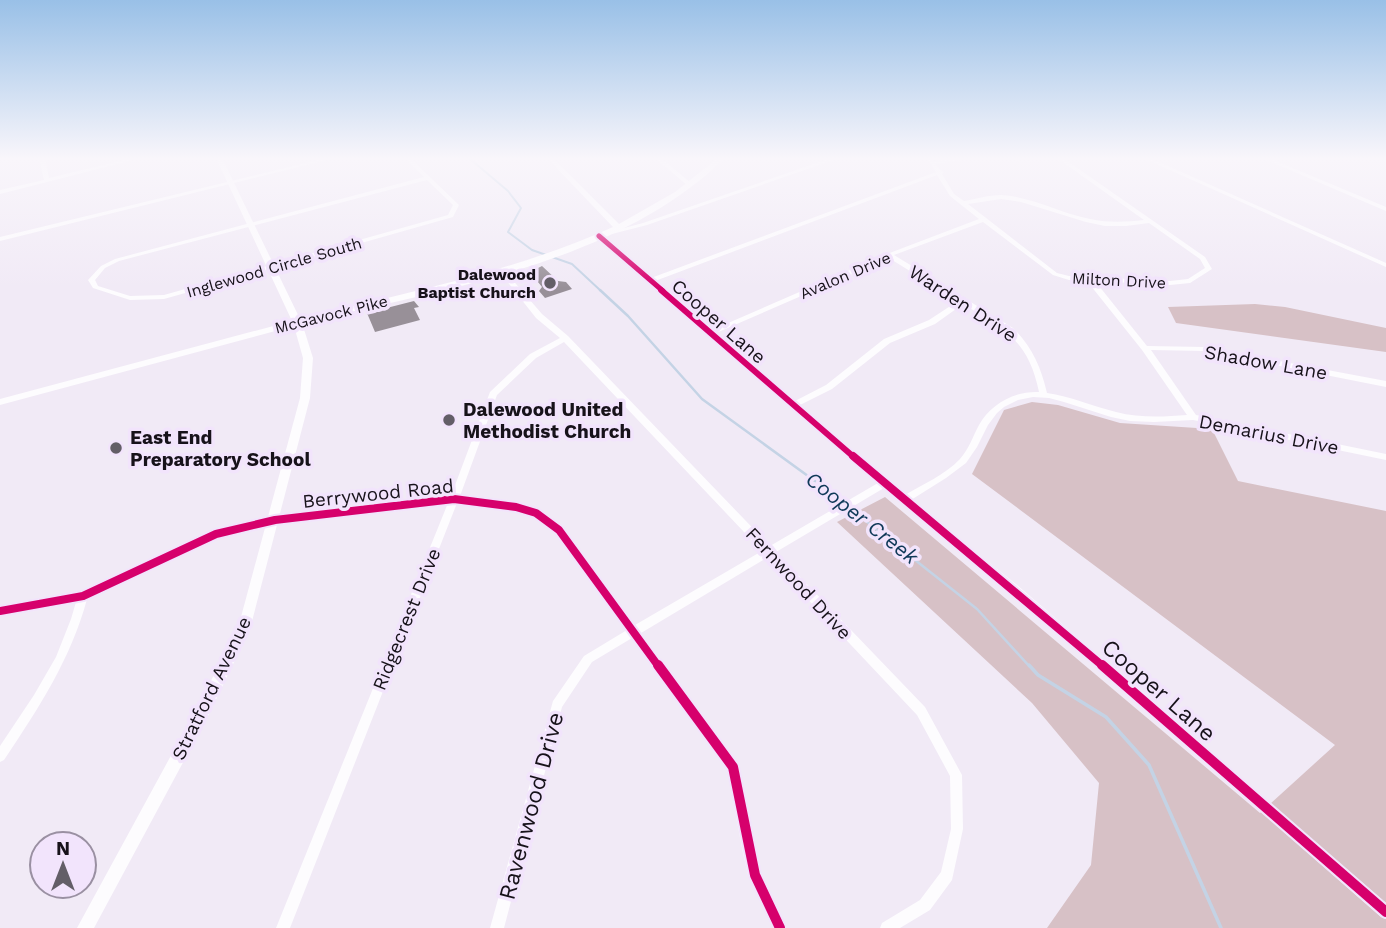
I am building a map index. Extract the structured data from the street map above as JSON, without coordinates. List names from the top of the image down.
{
  "streets": {
    "street": [
      "Inglewood Circle South",
      "Avalon Drive",
      "Milton Drive",
      "Warden Drive",
      "McGavock Pike",
      "Cooper Lane",
      "Shadow Lane",
      "Demarius Drive",
      "Berrywood Road",
      "Fernwood Drive",
      "Ridgecrest Drive",
      "Stratford Avenue",
      "Ravenwood Drive"
    ]
  },
  "crossings": [
    ["Inglewood Circle South", "Stratford Avenue"],
    ["Avalon Drive", "Milton Drive"],
    ["Avalon Drive", "Warden Drive"],
    ["Avalon Drive", "Cooper Lane"],
    ["Warden Drive", "Demarius Drive"],
    ["McGavock Pike", "Cooper Lane"],
    ["McGavock Pike", "Fernwood Drive"],
    ["McGavock Pike", "Stratford Avenue"],
    ["Cooper Lane", "Demarius Drive"],
    ["Cooper Lane", "Ravenwood Drive"],
    ["Berrywood Road", "Ridgecrest Drive"],
    ["Berrywood Road", "Stratford Avenue"],
    ["Berrywood Road", "Ravenwood Drive"],
    ["Fernwood Drive", "Ridgecrest Drive"],
    ["Fernwood Drive", "Ravenwood Drive"]
  ],
  "water": ["Cooper Creek"],
  "places": ["Dalewood Baptist Church", "Dalewood United Methodist Church", "East End Preparatory School"],
  "north": "top"
}
